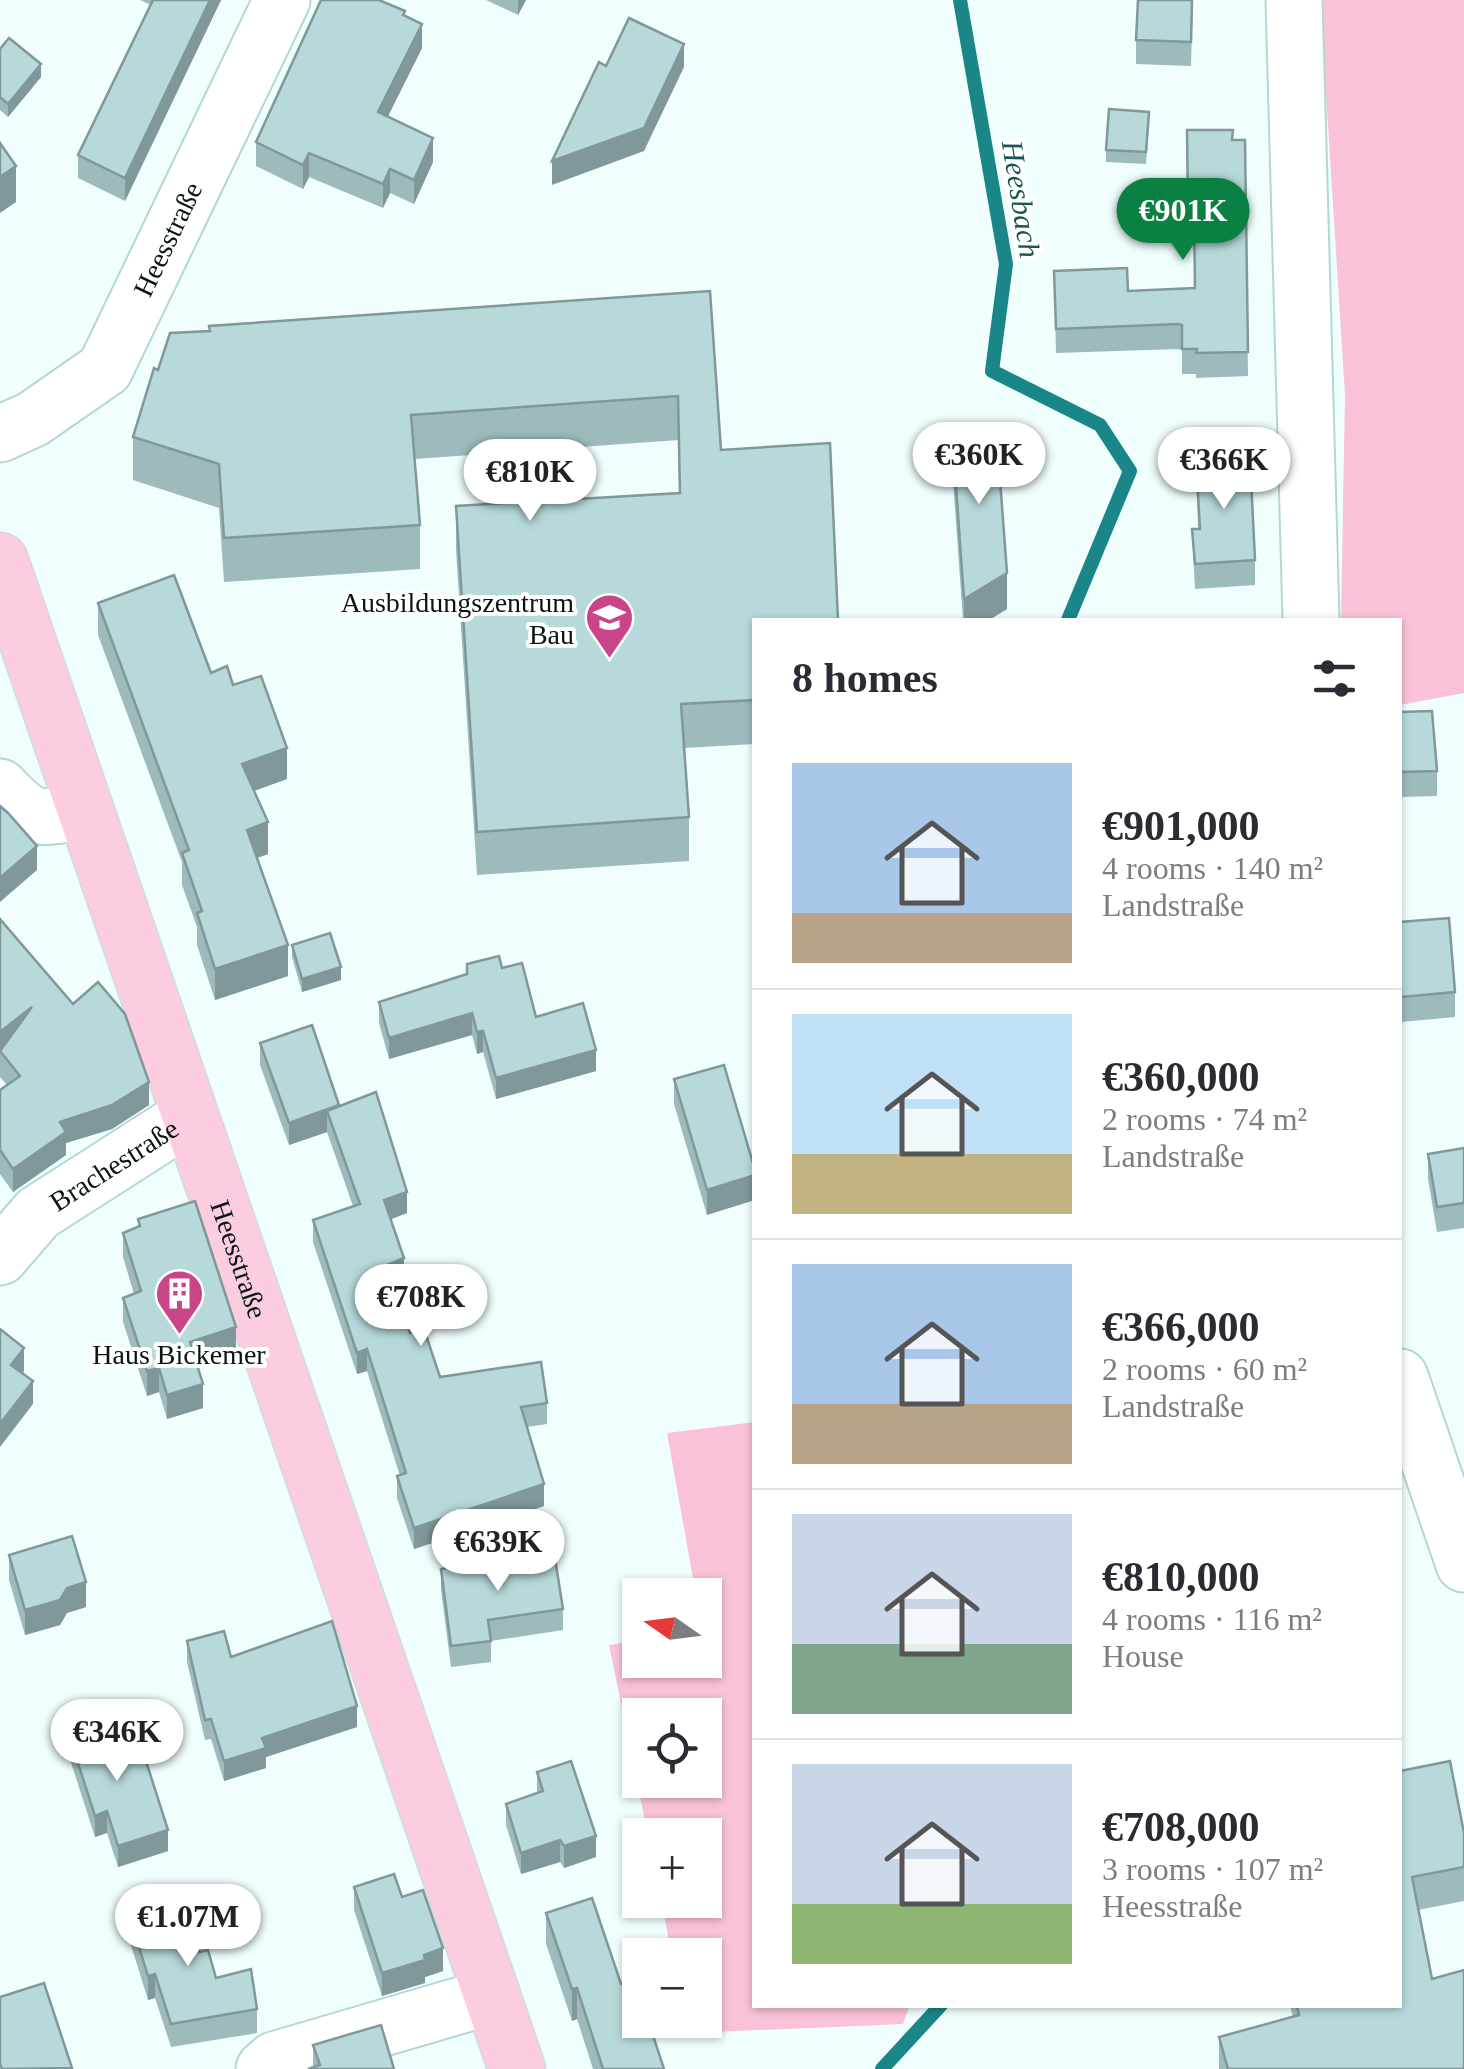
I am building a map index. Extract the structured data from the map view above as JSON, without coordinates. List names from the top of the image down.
{
  "streets": {
    "main road": ["Heesstraße"],
    "street": ["Brachestraße"]
  },
  "crossings": [
    ["Heesstraße", "Brachestraße"]
  ],
  "water": ["Heesbach"],
  "places": {
    "school or university": ["Ausbildungszentrum Bau"],
    "building": ["Haus Bickemer"]
  },
  "north": "left",
  "page": {
    "price": [
      "€901K",
      "€360K",
      "€366K",
      "€810K",
      "€708K",
      "€639K",
      "€346K",
      "€1.07M"
    ],
    "heading": "8 homes",
    "list": [
      {
        "name": "€901,000",
        "note": "4 rooms · 140 m² · Landstraße"
      },
      {
        "name": "€360,000",
        "note": "2 rooms · 74 m² · Landstraße"
      },
      {
        "name": "€366,000",
        "note": "2 rooms · 60 m² · Landstraße"
      },
      {
        "name": "€810,000",
        "note": "4 rooms · 116 m² · House"
      },
      {
        "name": "€708,000",
        "note": "3 rooms · 107 m² · Heesstraße"
      }
    ],
    "map_buttons": ["+", "−"]
  }
}
